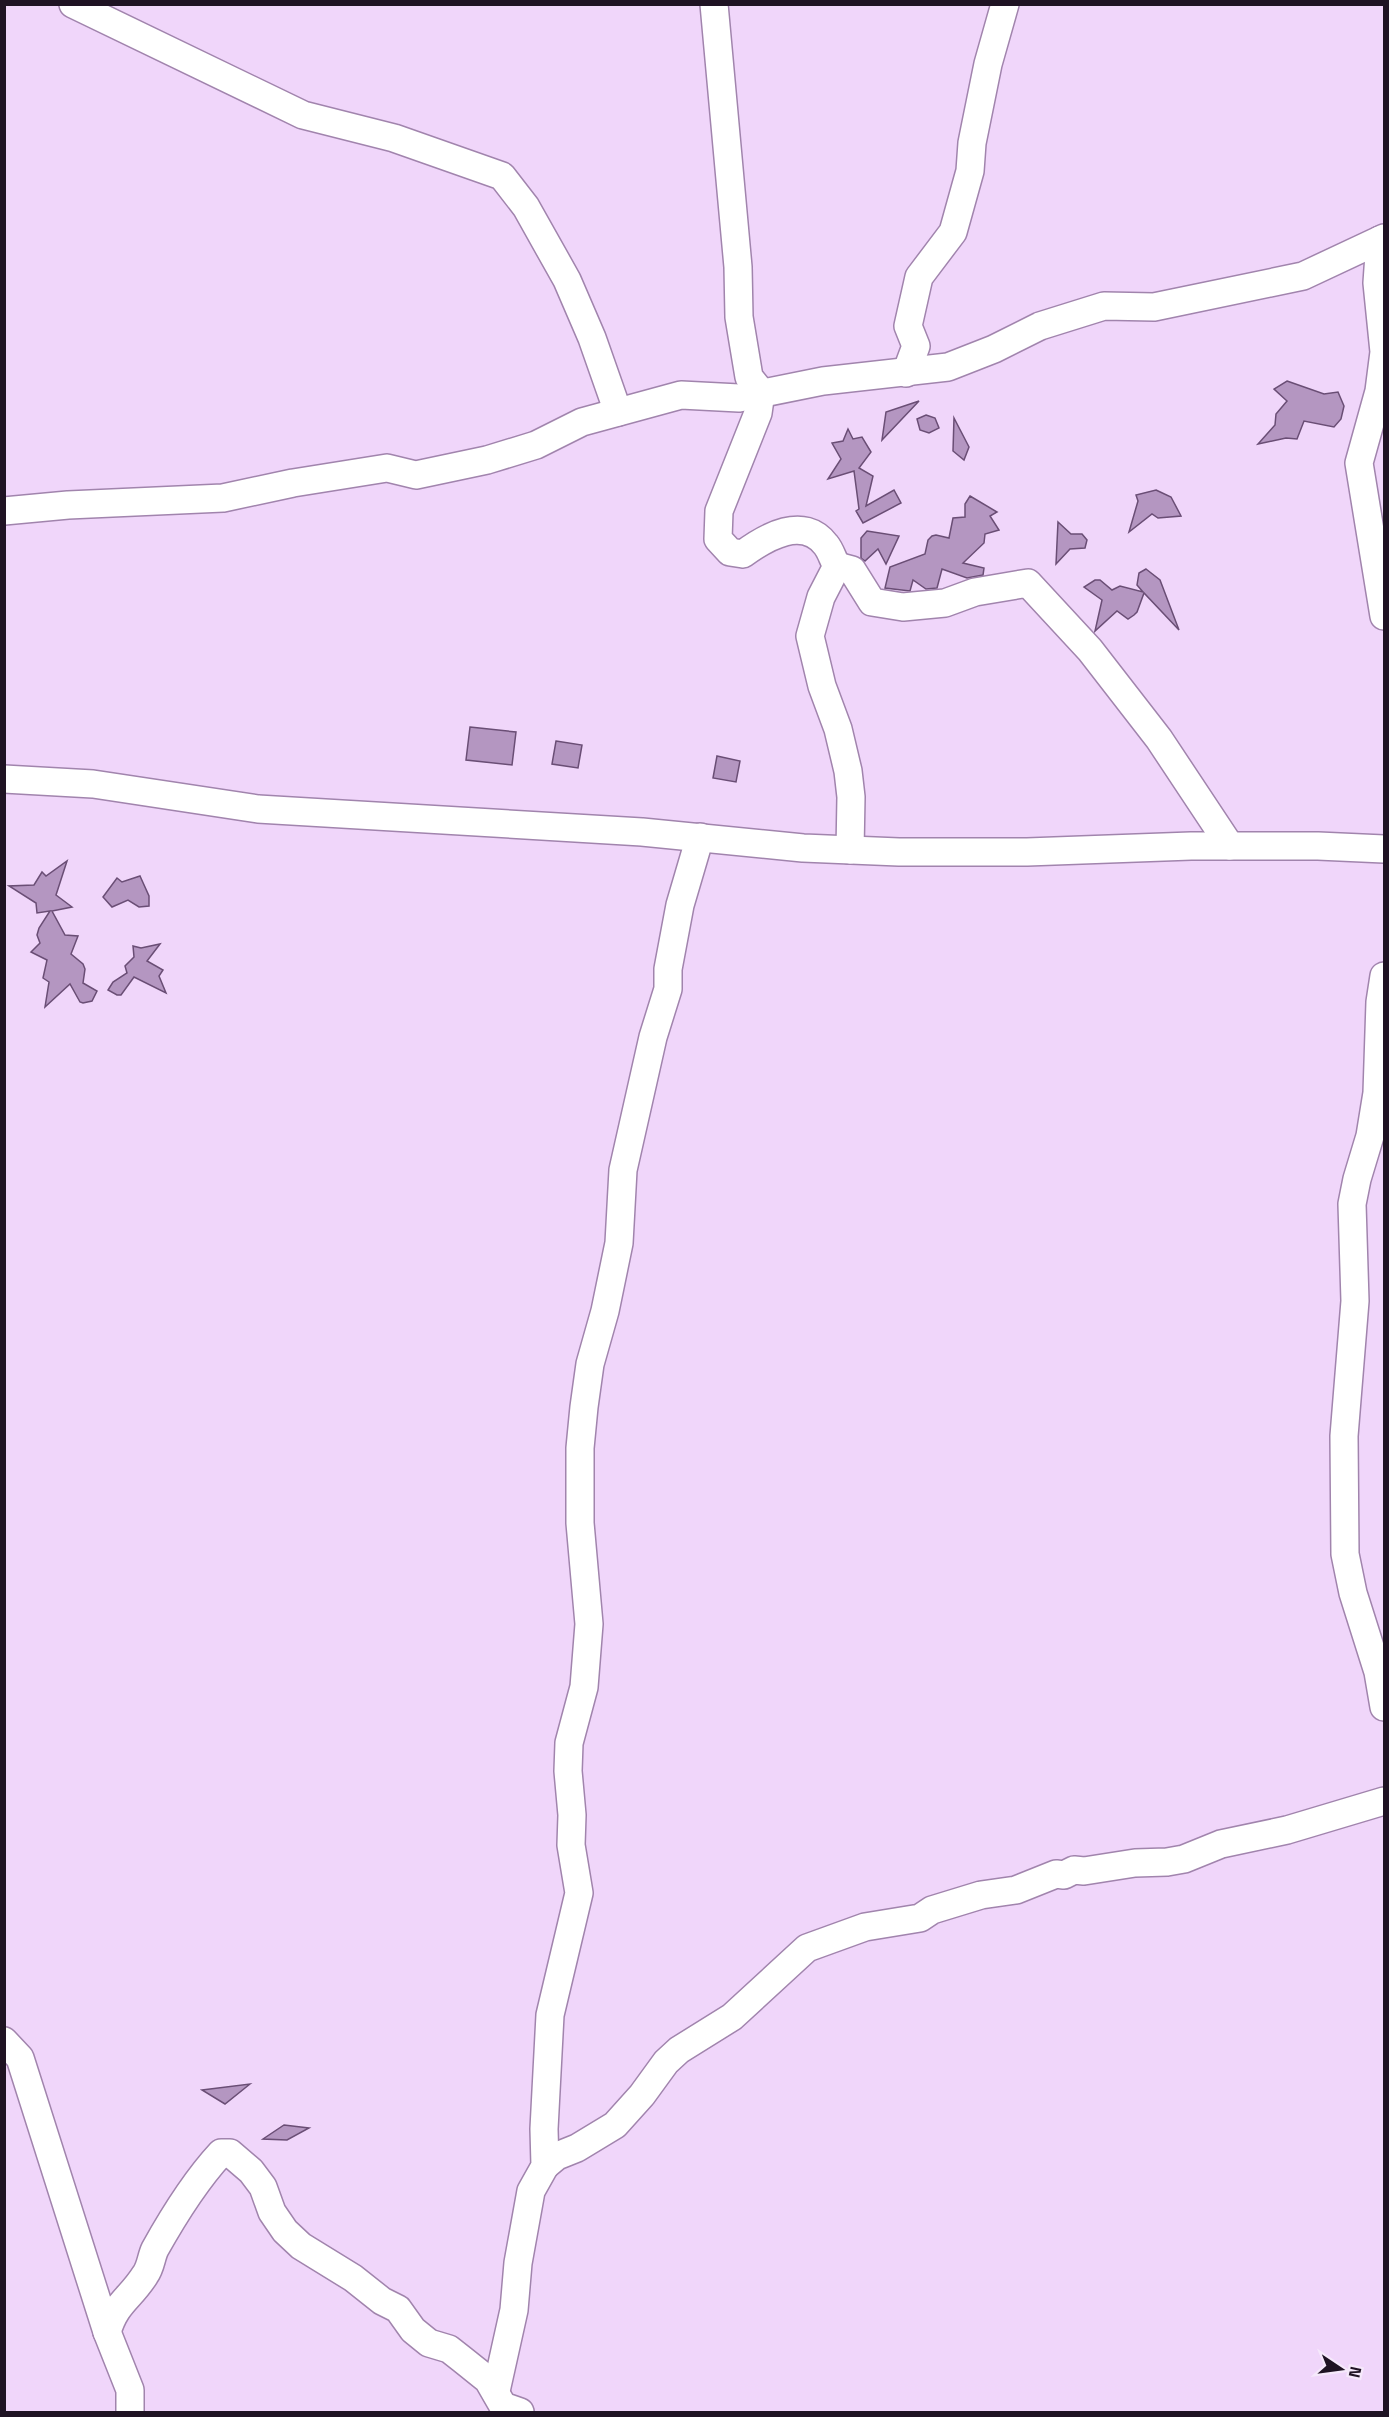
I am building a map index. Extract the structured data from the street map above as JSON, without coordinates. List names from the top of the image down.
{
  "north": "right"
}
